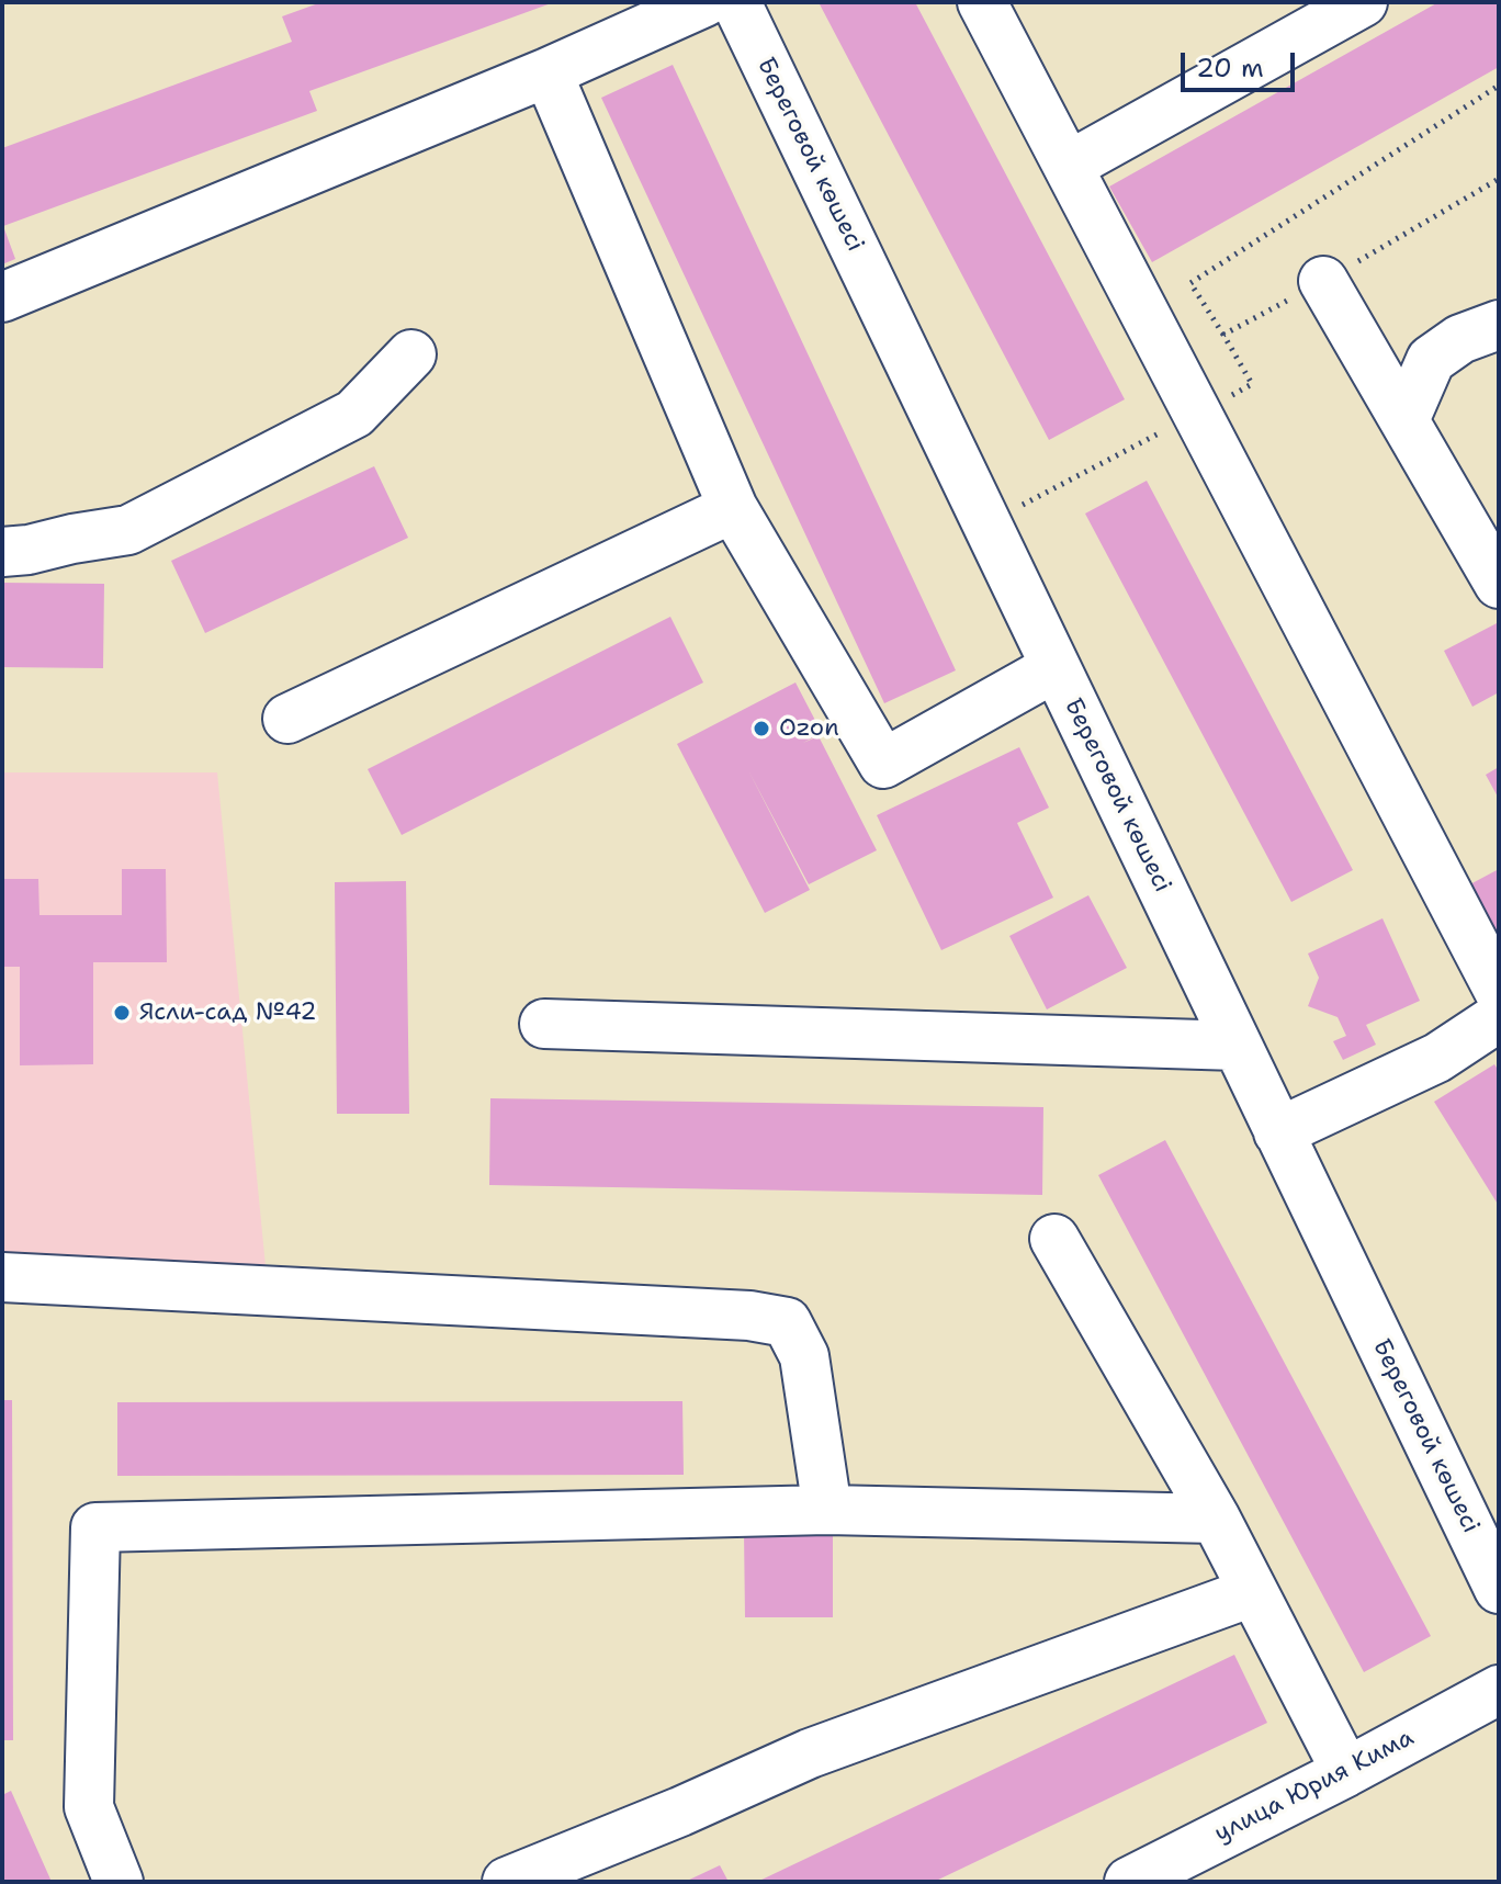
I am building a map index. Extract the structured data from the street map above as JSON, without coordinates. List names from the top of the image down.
{
  "streets": {
    "street": ["Береговой көшесі", "улица Юрия Кима"]
  },
  "places": ["Ozon", "Ясли-сад №42"],
  "scale_bar": "20 m"
}
